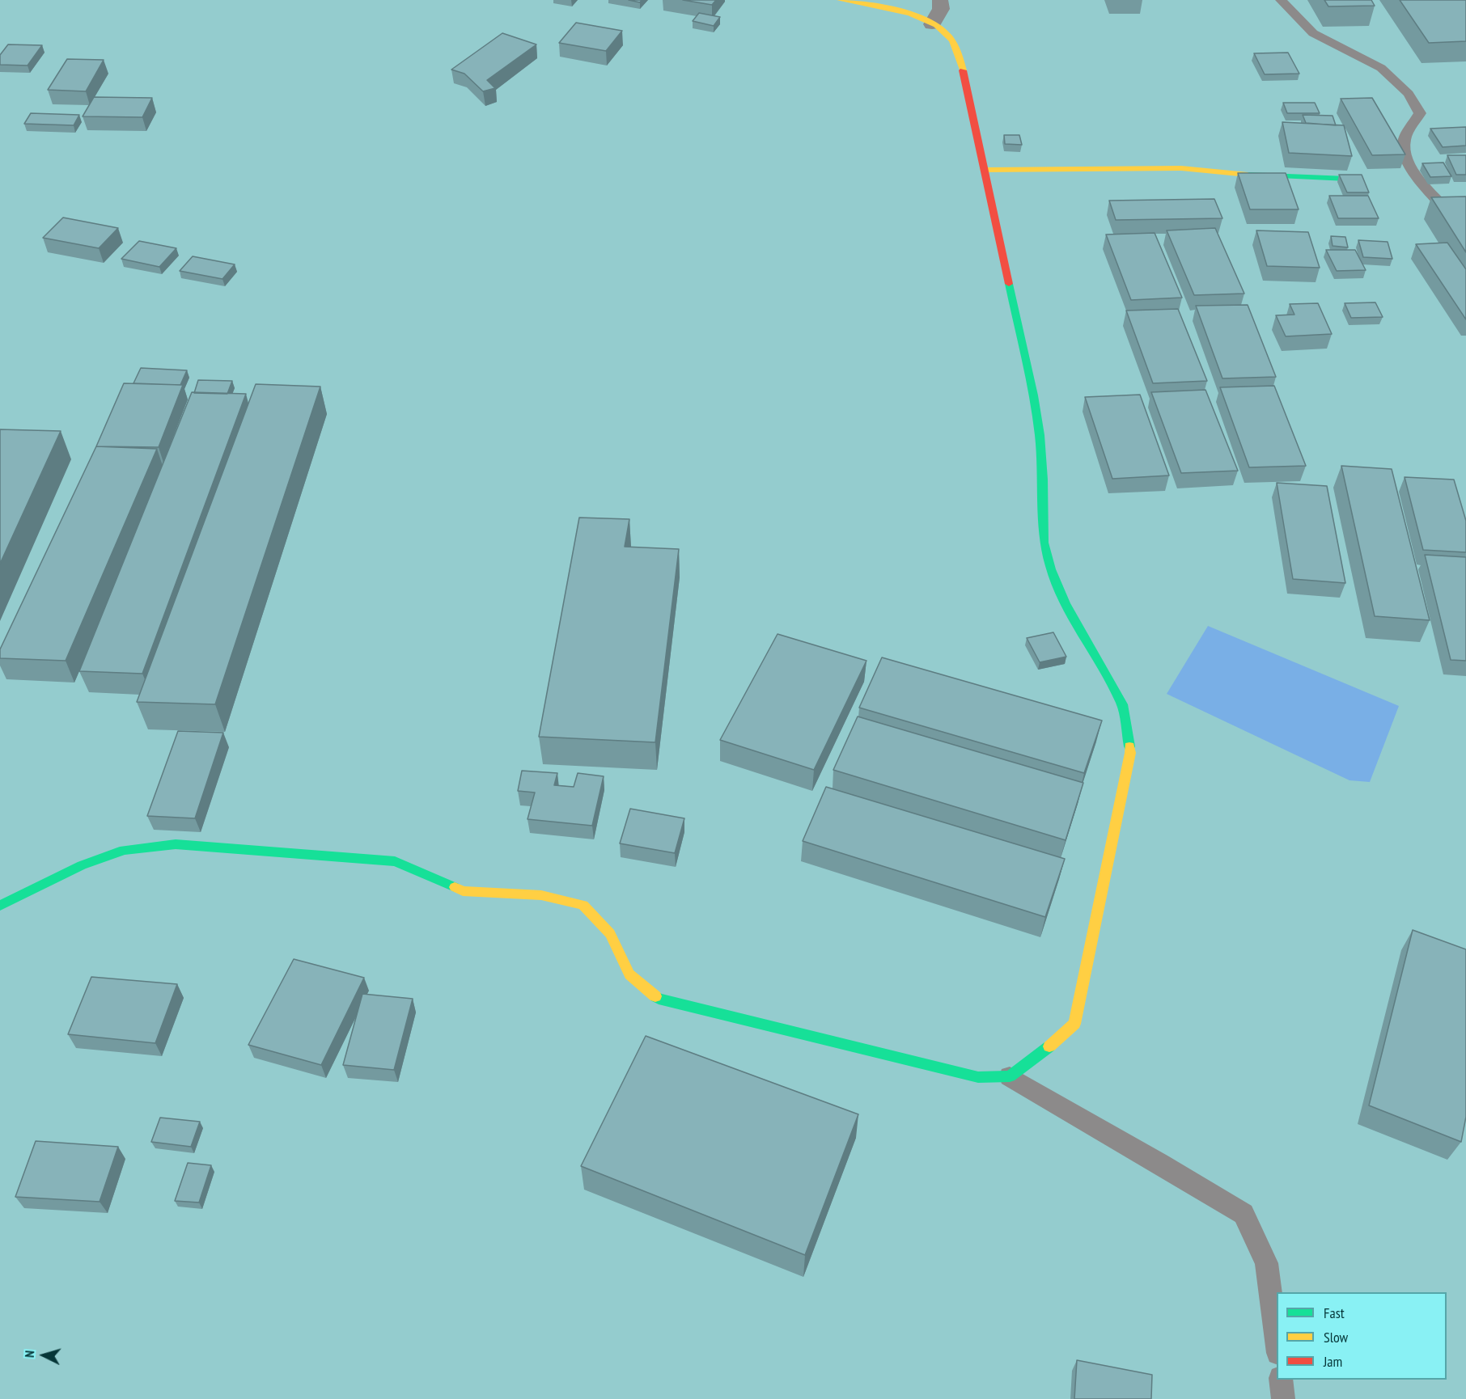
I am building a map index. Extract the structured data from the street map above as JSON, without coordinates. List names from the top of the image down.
{
  "legend": ["Fast", "Slow", "Jam"],
  "north": "left"
}
